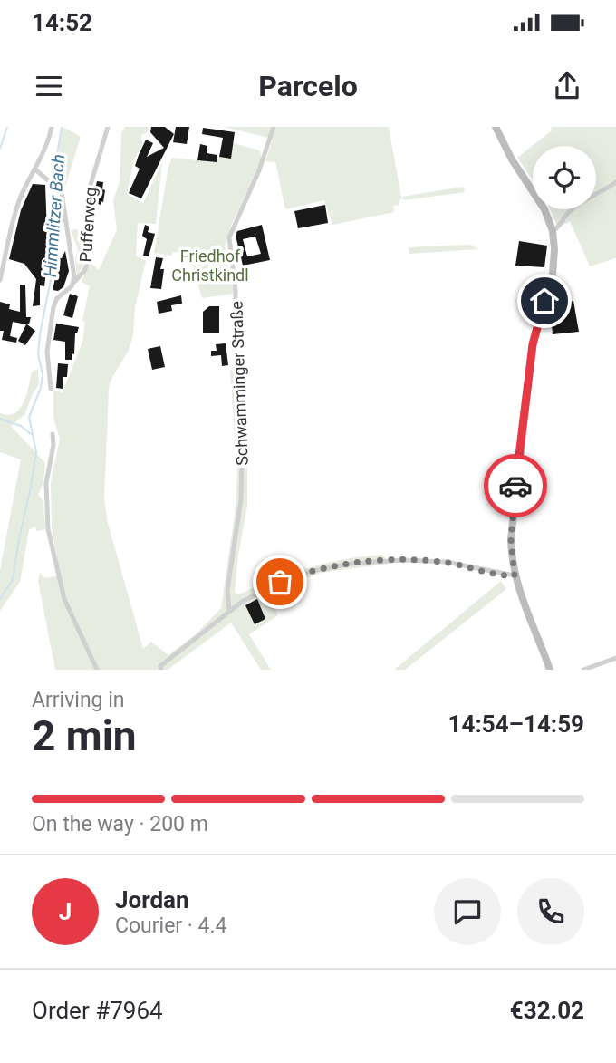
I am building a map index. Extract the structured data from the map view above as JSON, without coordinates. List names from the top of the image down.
{
  "streets": {
    "street": ["Pufferweg", "Schwamminger Straße"]
  },
  "water": ["Himmlitzer Bach"],
  "parks": ["Friedhof Christkindl"],
  "page": {
    "status": "14:52",
    "header": "Parcelo",
    "heading": ["2 min", "Arriving in", "14:54–14:59"],
    "panel": [
      "Jordan",
      "Courier · 4.4",
      "Order #7964",
      "€32.02"
    ],
    "bar": "On the way · 200 m",
    "round": "J"
  }
}
